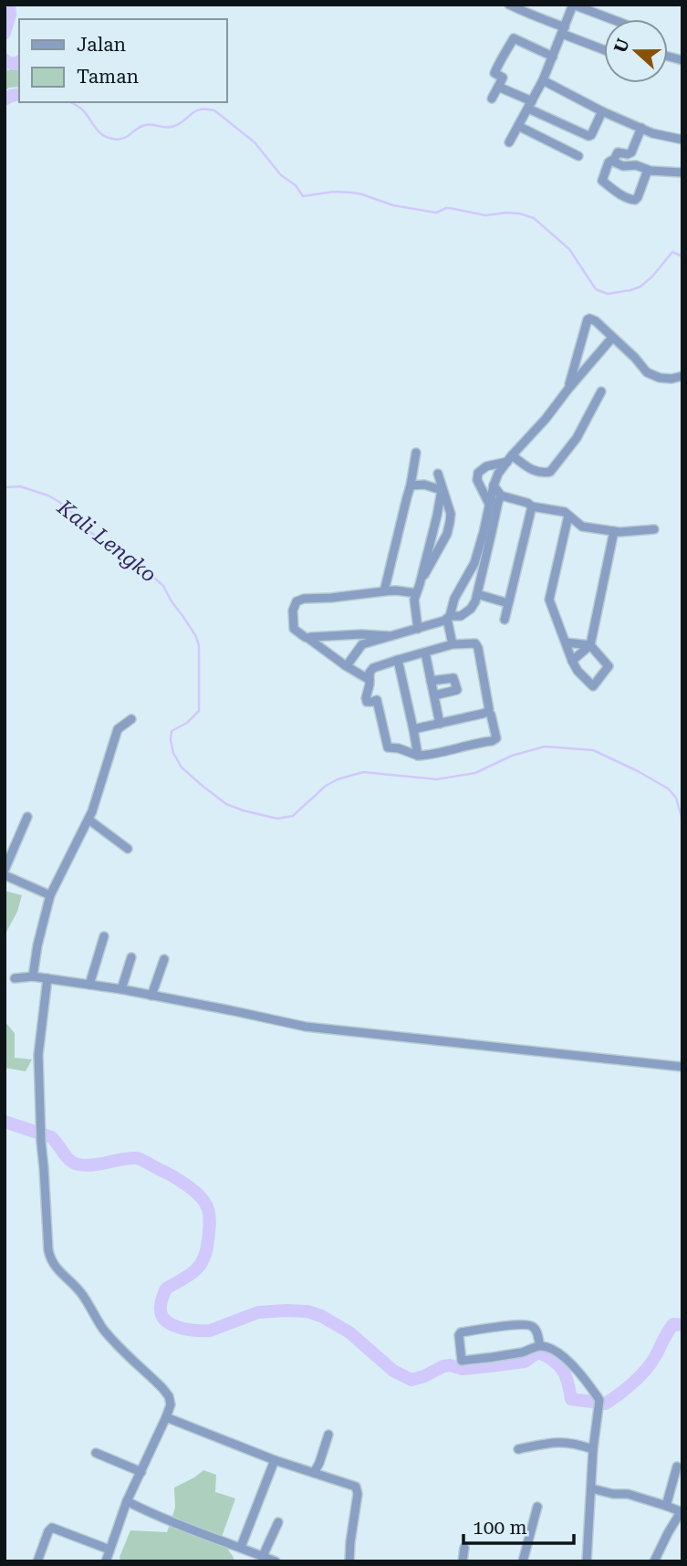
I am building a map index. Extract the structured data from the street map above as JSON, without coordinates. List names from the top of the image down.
{
  "water": ["Kali Lengko"],
  "legend": ["Jalan", "Taman"],
  "scale_bar": "100 m",
  "north": "left"
}
